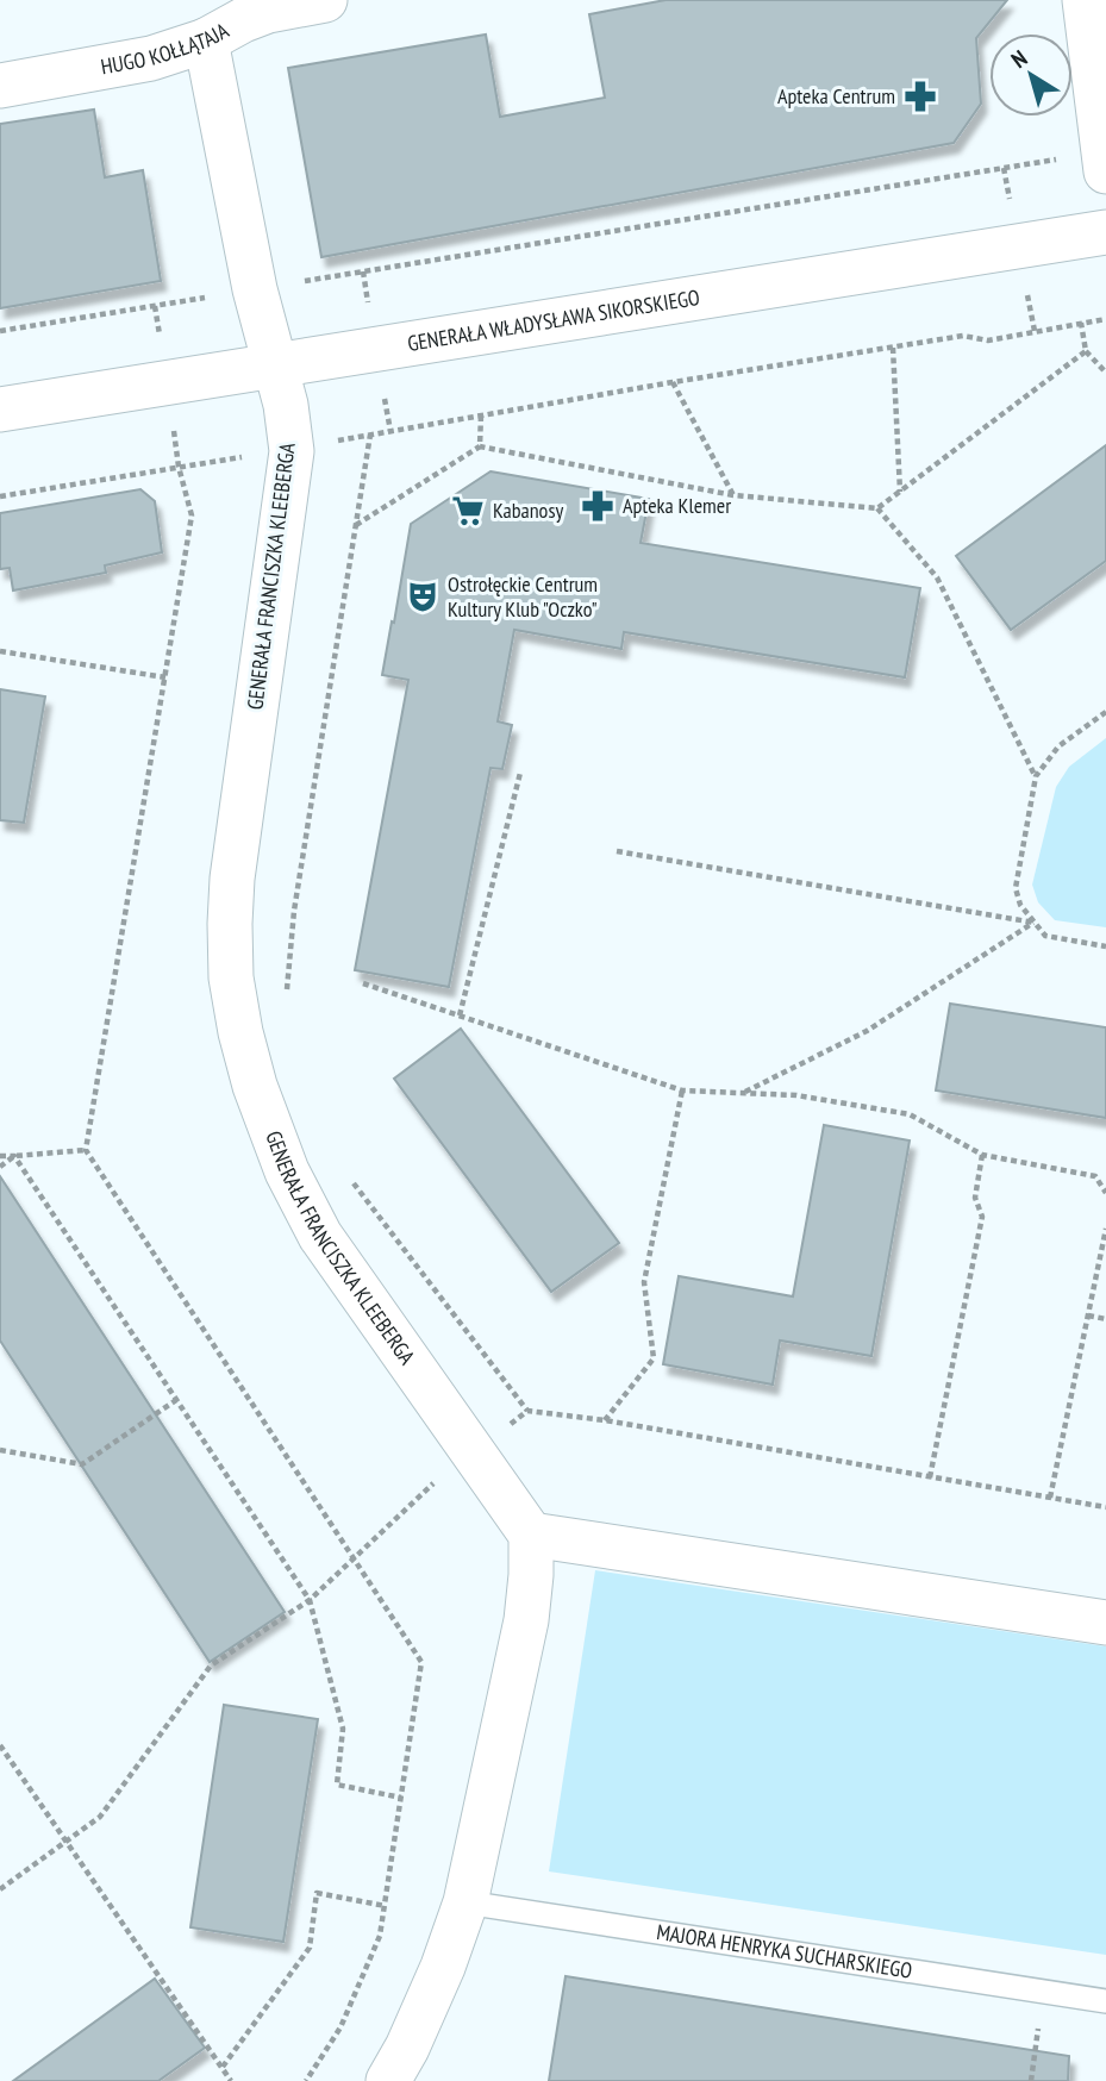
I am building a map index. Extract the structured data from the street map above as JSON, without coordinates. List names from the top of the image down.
{
  "streets": {
    "street": ["HUGO KOŁŁĄTAJA", "GENERAŁA WŁADYSŁAWA SIKORSKIEGO", "GENERAŁA FRANCISZKA KLEEBERGA"],
    "lane": ["MAJORA HENRYKA SUCHARSKIEGO"]
  },
  "crossings": [
    ["HUGO KOŁŁĄTAJA", "GENERAŁA FRANCISZKA KLEEBERGA"],
    ["GENERAŁA WŁADYSŁAWA SIKORSKIEGO", "GENERAŁA FRANCISZKA KLEEBERGA"]
  ],
  "places": {
    "pharmacy": ["Apteka Centrum", "Apteka Klemer"],
    "supermarket": ["Kabanosy"],
    "theatre": ["Ostrołęckie Centrum Kultury Klub \"Oczko\""]
  },
  "north": "top left"
}
